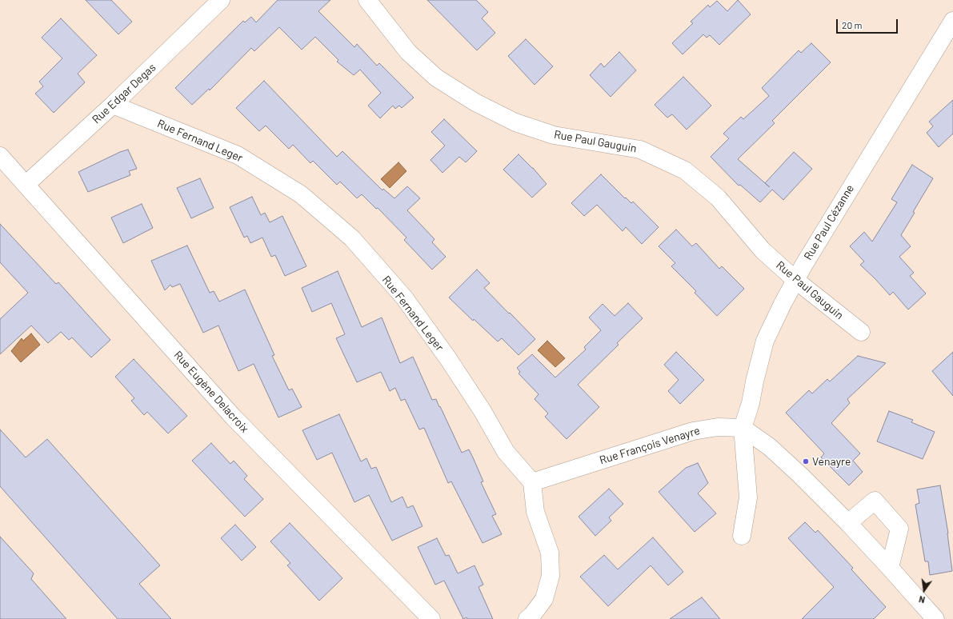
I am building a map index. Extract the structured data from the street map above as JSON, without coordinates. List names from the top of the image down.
{
  "streets": {
    "street": [
      "Rue Edgar Degas",
      "Rue Fernand Leger",
      "Rue Paul Gauguin",
      "Rue Paul Cézanne",
      "Rue Eugène Delacroix",
      "Rue François Venayre"
    ]
  },
  "crossings": [
    ["Rue Edgar Degas", "Rue Fernand Leger"],
    ["Rue Edgar Degas", "Rue Eugène Delacroix"],
    ["Rue Fernand Leger", "Rue François Venayre"],
    ["Rue Paul Gauguin", "Rue Paul Cézanne"],
    ["Rue Paul Cézanne", "Rue François Venayre"]
  ],
  "places": ["Venayre"],
  "scale_bar": "20 m",
  "north": "bottom"
}
